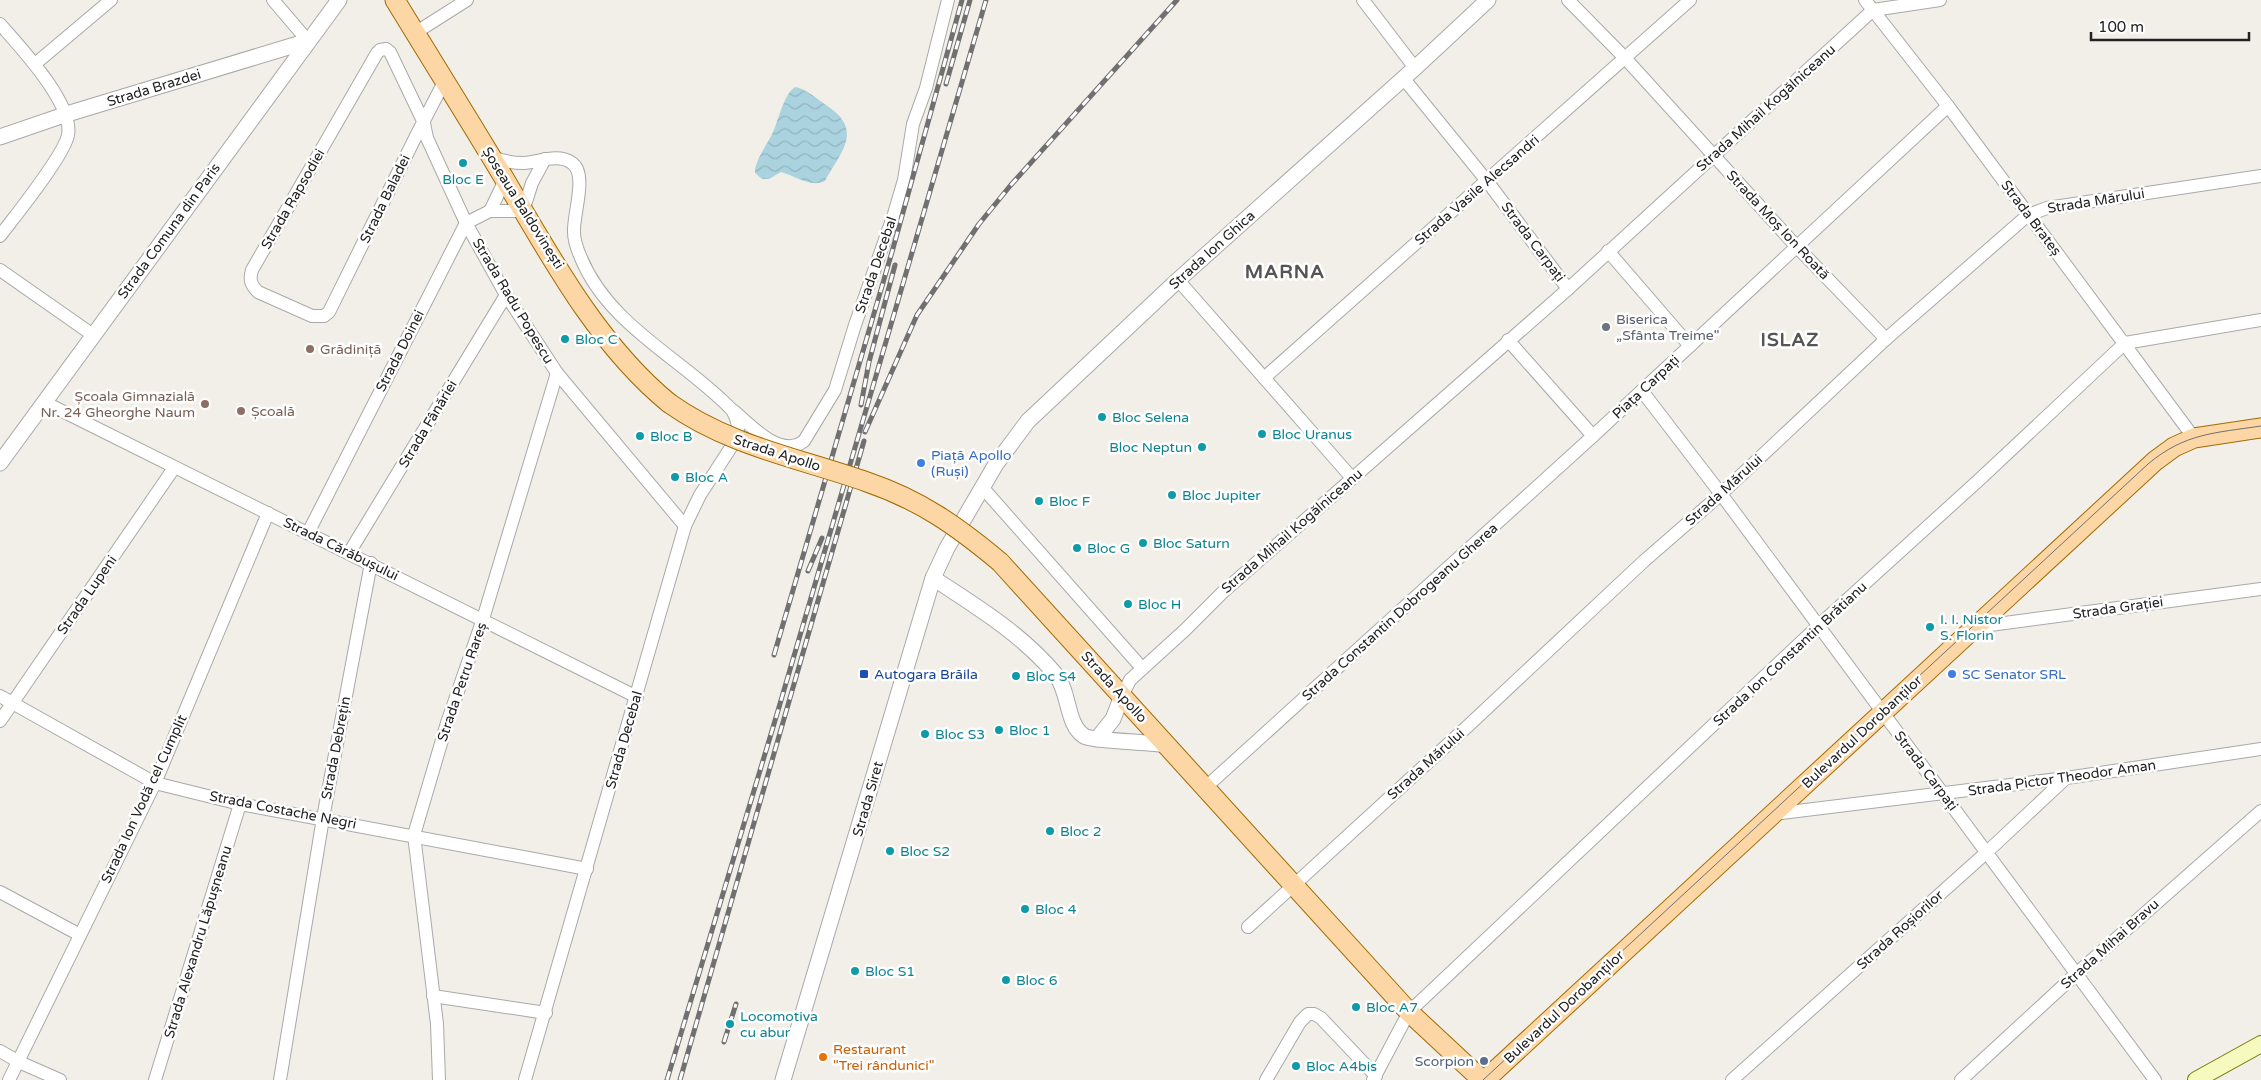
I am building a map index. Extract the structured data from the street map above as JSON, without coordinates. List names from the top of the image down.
{
  "streets": {
    "main road": ["Șoseaua Baldovinești", "Strada Apollo", "Bulevardul Dorobanților"],
    "street": [
      "Strada Brazdei",
      "Strada Mihail Kogălniceanu",
      "Strada Vasile Alecsandri",
      "Strada Rapsodiei",
      "Strada Baladei",
      "Strada Mărului",
      "Strada Brateș",
      "Strada Moș Ion Roată",
      "Strada Comuna din Paris",
      "Strada Carpați",
      "Strada Ion Ghica",
      "Strada Decebal",
      "Strada Radu Popescu",
      "Strada Doinei",
      "Piața Carpați",
      "Strada Fânăriei",
      "Strada Cărăbușului",
      "Strada Lupeni",
      "Strada Grației",
      "Strada Constantin Dobrogeanu Gherea",
      "Strada Ion Constantin Brătianu",
      "Strada Petru Rareș",
      "Strada Debrețin",
      "Strada Pictor Theodor Aman",
      "Strada Ion Vodă cel Cumplit",
      "Strada Siret",
      "Strada Costache Negri",
      "Strada Roșiorilor",
      "Strada Alexandru Lăpușneanu",
      "Strada Mihai Bravu"
    ]
  },
  "crossings": [
    ["Strada Brazdei", "Strada Comuna din Paris"],
    ["Strada Mihail Kogălniceanu", "Strada Brateș"],
    ["Strada Mihail Kogălniceanu", "Strada Moș Ion Roată"],
    ["Strada Mihail Kogălniceanu", "Piața Carpați"],
    ["Strada Mihail Kogălniceanu", "Strada Apollo"],
    ["Strada Vasile Alecsandri", "Strada Moș Ion Roată"],
    ["Strada Vasile Alecsandri", "Strada Carpați"],
    ["Strada Rapsodiei", "Strada Baladei"],
    ["Strada Rapsodiei", "Strada Radu Popescu"],
    ["Strada Baladei", "Șoseaua Baldovinești"],
    ["Strada Baladei", "Strada Radu Popescu"],
    ["Strada Mărului", "Strada Brateș"],
    ["Strada Mărului", "Strada Moș Ion Roată"],
    ["Strada Mărului", "Strada Carpați"],
    ["Strada Mărului", "Strada Apollo"],
    ["Șoseaua Baldovinești", "Strada Decebal"],
    ["Șoseaua Baldovinești", "Strada Apollo"],
    ["Strada Brateș", "Strada Ion Constantin Brătianu"],
    ["Strada Brateș", "Bulevardul Dorobanților"],
    ["Strada Comuna din Paris", "Strada Cărăbușului"],
    ["Strada Carpați", "Strada Ion Ghica"],
    ["Strada Carpați", "Piața Carpați"],
    ["Strada Carpați", "Strada Ion Constantin Brătianu"],
    ["Strada Carpați", "Bulevardul Dorobanților"],
    ["Strada Carpați", "Strada Pictor Theodor Aman"],
    ["Strada Carpați", "Strada Roșiorilor"],
    ["Strada Carpați", "Strada Mihai Bravu"],
    ["Strada Ion Ghica", "Strada Siret"],
    ["Strada Decebal", "Strada Radu Popescu"],
    ["Strada Decebal", "Strada Cărăbușului"],
    ["Strada Decebal", "Strada Costache Negri"],
    ["Strada Radu Popescu", "Strada Doinei"],
    ["Strada Radu Popescu", "Strada Fânăriei"],
    ["Strada Radu Popescu", "Strada Petru Rareș"],
    ["Strada Doinei", "Strada Cărăbușului"],
    ["Piața Carpați", "Strada Constantin Dobrogeanu Gherea"],
    ["Strada Fânăriei", "Strada Cărăbușului"],
    ["Strada Apollo", "Strada Constantin Dobrogeanu Gherea"],
    ["Strada Apollo", "Strada Ion Constantin Brătianu"],
    ["Strada Apollo", "Bulevardul Dorobanților"],
    ["Strada Cărăbușului", "Strada Lupeni"],
    ["Strada Cărăbușului", "Strada Petru Rareș"],
    ["Strada Cărăbușului", "Strada Debrețin"],
    ["Strada Cărăbușului", "Strada Ion Vodă cel Cumplit"],
    ["Strada Lupeni", "Strada Costache Negri"],
    ["Strada Grației", "Bulevardul Dorobanților"],
    ["Strada Petru Rareș", "Strada Costache Negri"],
    ["Bulevardul Dorobanților", "Strada Pictor Theodor Aman"],
    ["Strada Debrețin", "Strada Costache Negri"],
    ["Strada Pictor Theodor Aman", "Strada Roșiorilor"],
    ["Strada Ion Vodă cel Cumplit", "Strada Costache Negri"],
    ["Strada Costache Negri", "Strada Alexandru Lăpușneanu"]
  ],
  "districts": ["MARNA", "ISLAZ"],
  "places": {
    "other": [
      "Bloc E",
      "Biserica „Sfânta Treime\"",
      "Bloc C",
      "Grădiniță",
      "Școala Gimnazială Nr. 24 Gheorghe Naum",
      "Școală",
      "Bloc Selena",
      "Bloc Uranus",
      "Bloc B",
      "Bloc Neptun",
      "Piață Apollo (Ruși)",
      "Bloc A",
      "Bloc Jupiter",
      "Bloc F",
      "Bloc Saturn",
      "Bloc G",
      "Bloc H",
      "I. I. Nistor S. Florin",
      "SC Senator SRL",
      "Bloc S4",
      "Bloc 1",
      "Bloc S3",
      "Bloc 2",
      "Bloc S2",
      "Bloc 4",
      "Bloc S1",
      "Bloc 6",
      "Bloc A7",
      "Locomotiva cu abur",
      "Restaurant \"Trei rândunici\"",
      "Scorpion",
      "Bloc A4bis"
    ],
    "transit": ["Autogara Brăila"]
  },
  "scale_bar": "100 m"
}
